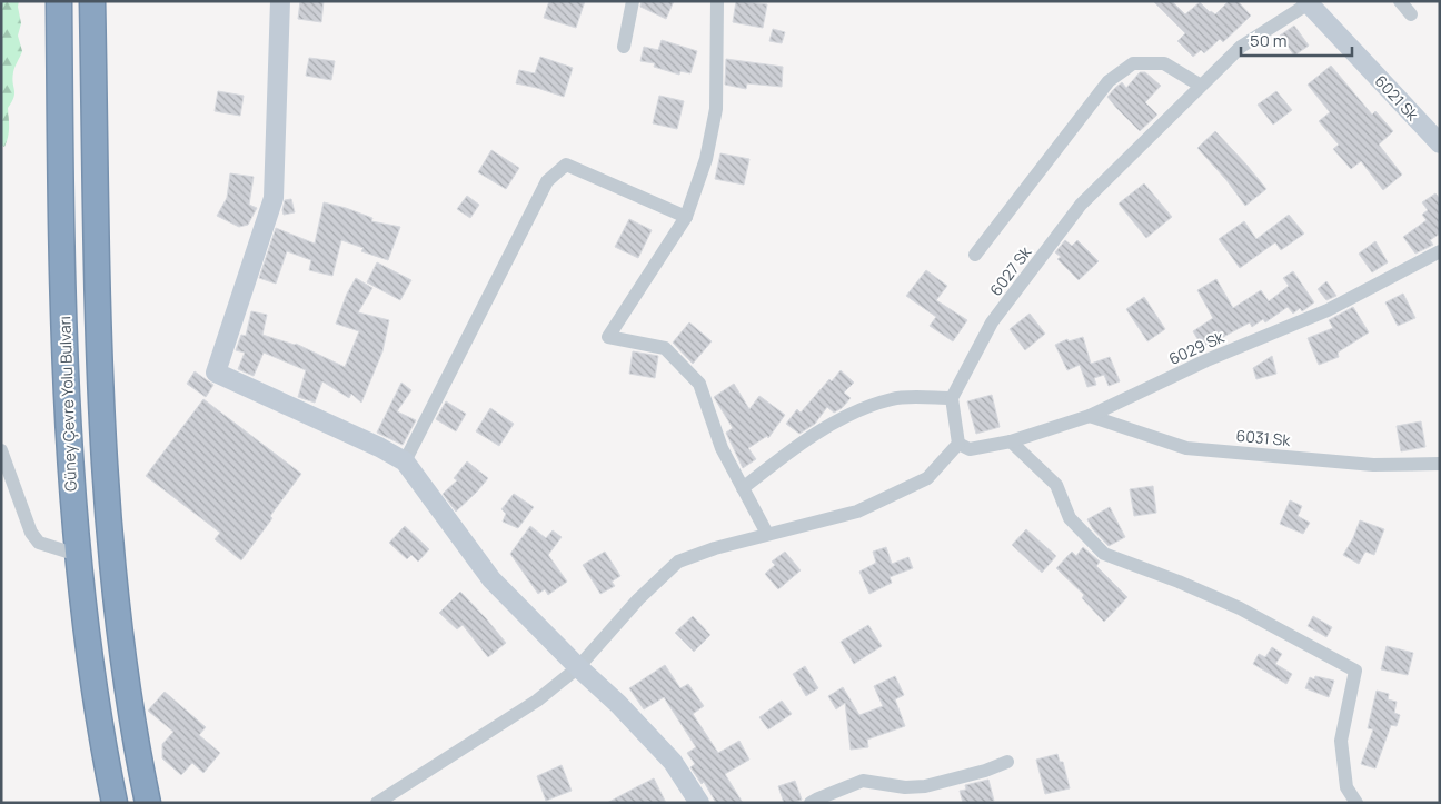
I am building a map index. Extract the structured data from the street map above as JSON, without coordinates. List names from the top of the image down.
{
  "streets": {
    "highway": ["Güney Çevre Yolu Bulvarı"],
    "street": [
      "6021 Sk",
      "6027 Sk",
      "6029 Sk",
      "6031 Sk"
    ]
  },
  "crossings": [
    ["6021 Sk", "6027 Sk"],
    ["6029 Sk", "6031 Sk"]
  ],
  "scale_bar": "50 m"
}
